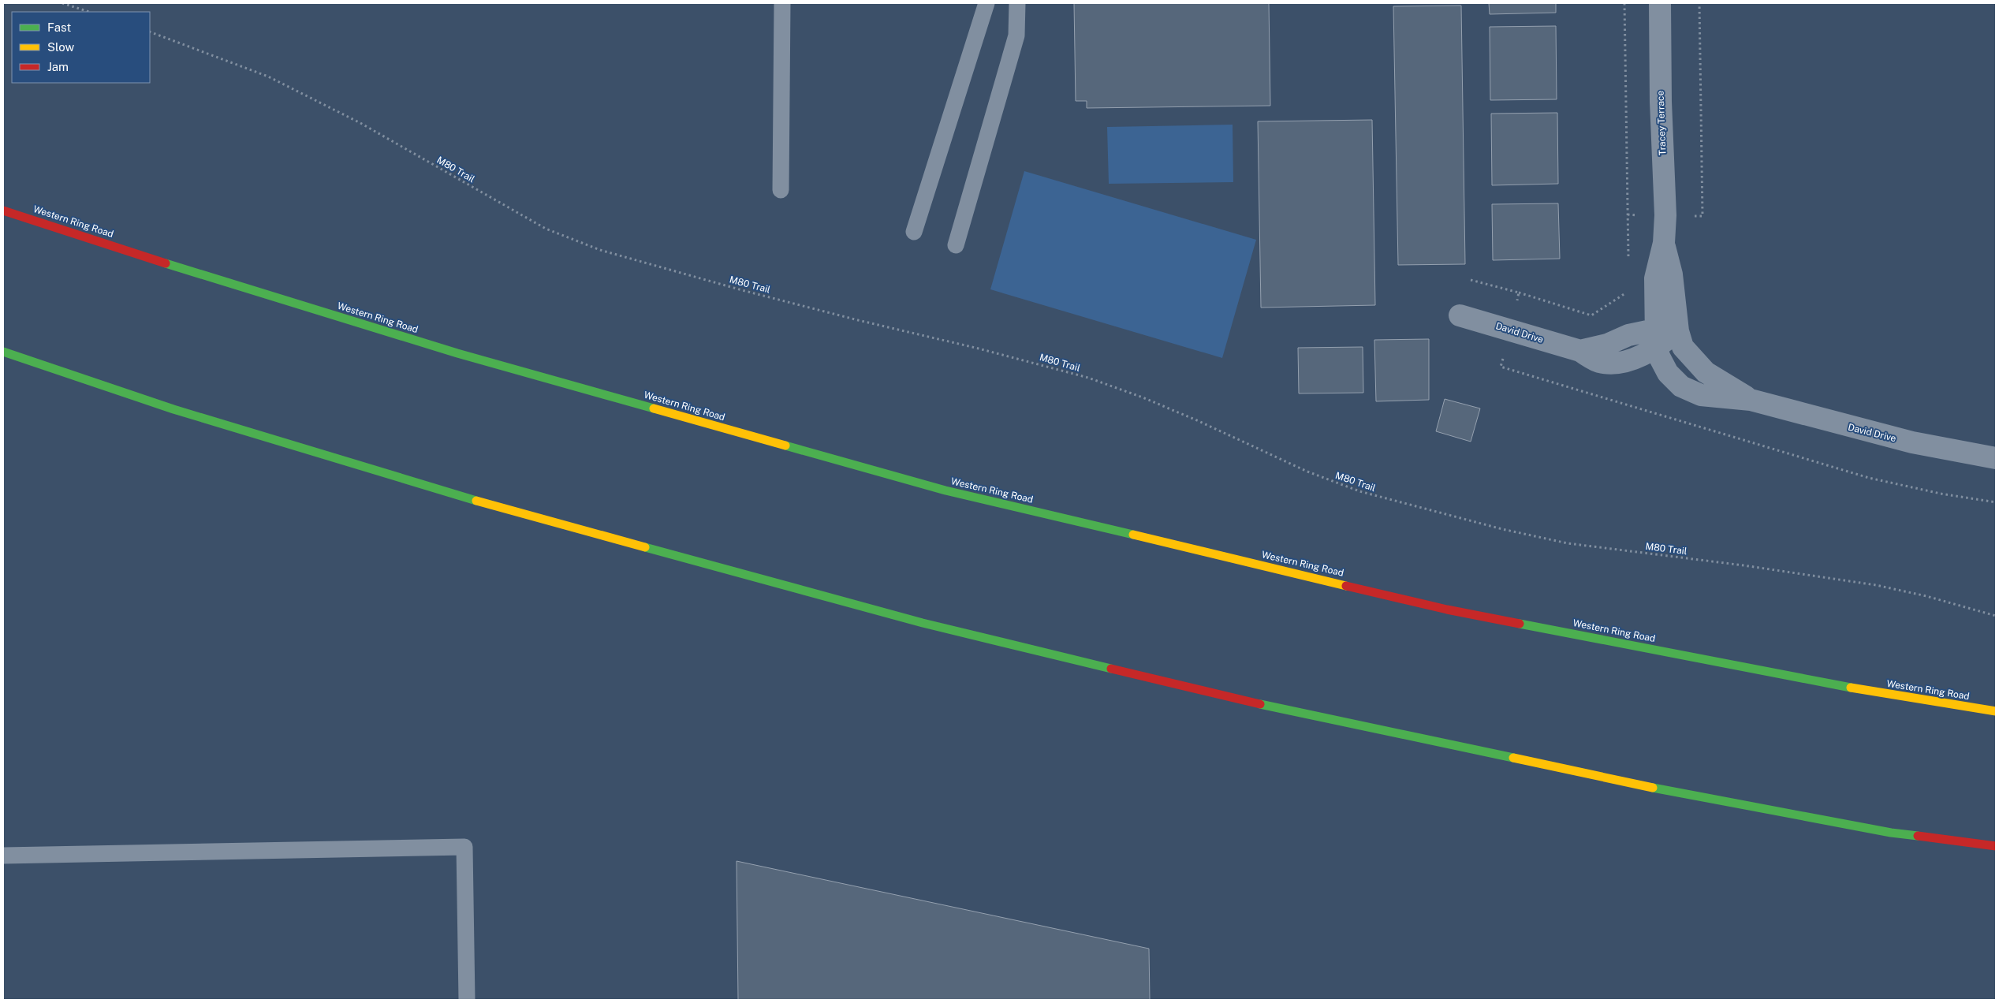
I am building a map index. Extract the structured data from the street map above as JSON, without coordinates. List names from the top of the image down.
{
  "streets": {
    "highway": ["Western Ring Road"],
    "street": ["Tracey Terrace", "David Drive"],
    "path": ["M80 Trail"]
  },
  "crossings": [
    ["Tracey Terrace", "David Drive"]
  ],
  "legend": ["Fast", "Slow", "Jam"]
}
